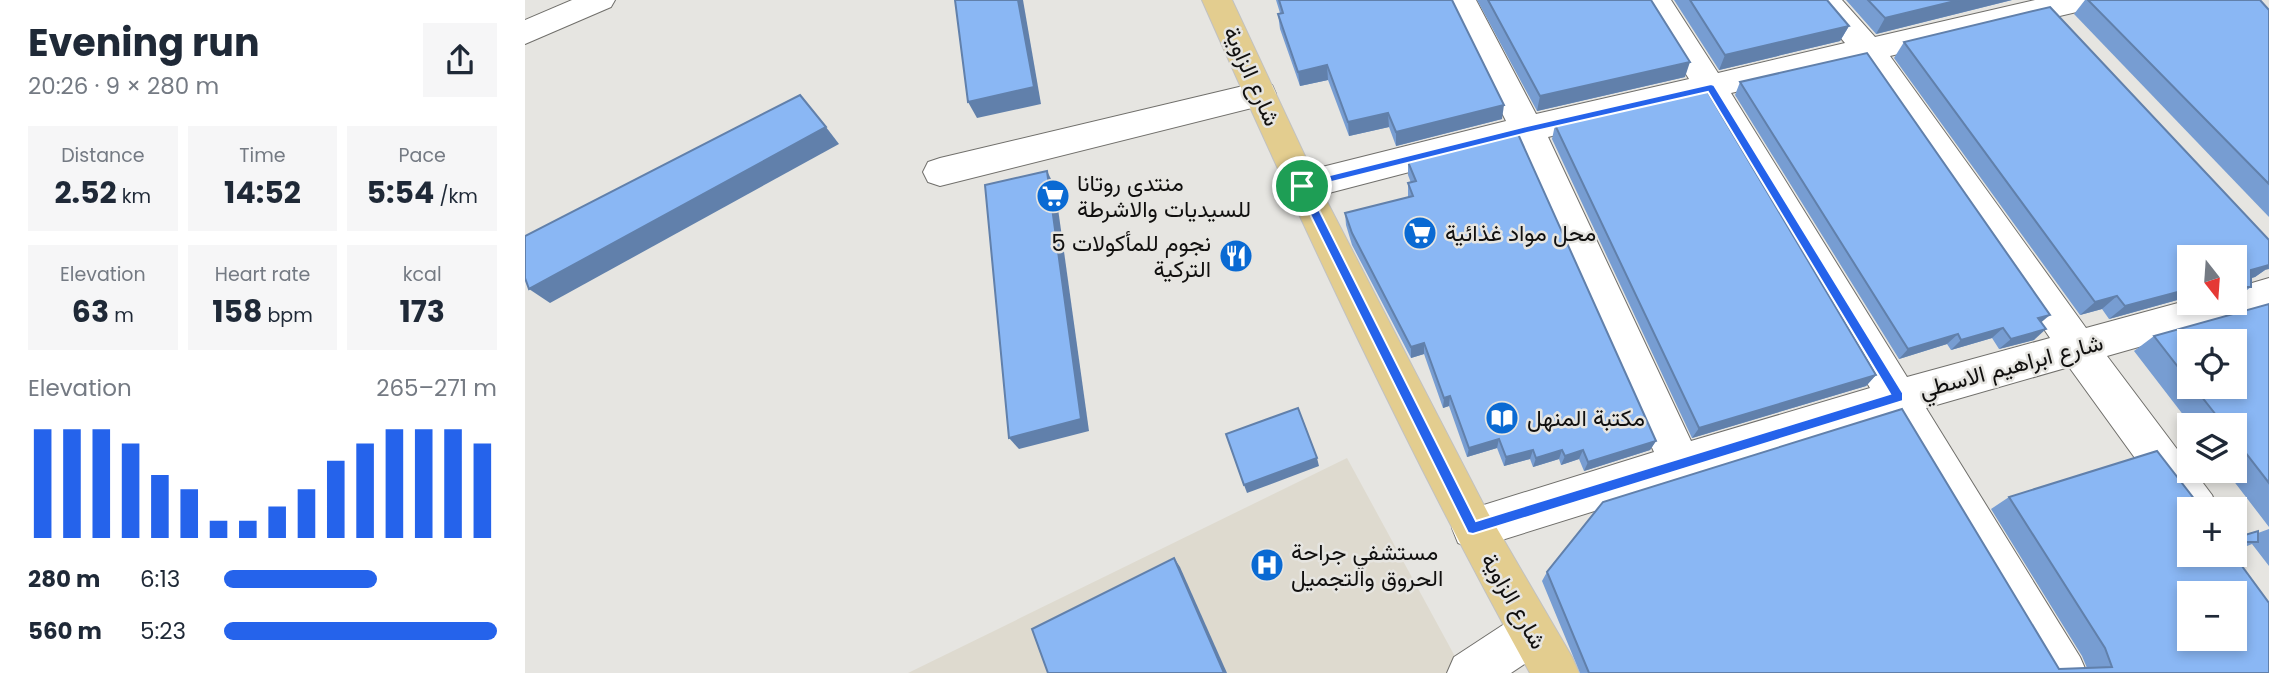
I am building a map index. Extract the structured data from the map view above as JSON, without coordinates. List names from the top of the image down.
{
  "streets": {
    "main road": ["شارع الزاوية"],
    "street": ["شارع ابراهيم الاسطي"]
  },
  "crossings": [
    ["شارع الزاوية", "شارع ابراهيم الاسطي"]
  ],
  "places": {
    "supermarket": ["منتدى روتانا للسيديات والاشرطة", "محل مواد غذائية"],
    "restaurant": ["5 نجوم للمأكولات التركية"],
    "library": ["مكتبة المنهل"],
    "hospital": ["مستشفي جراحة الحروق والتجميل"]
  },
  "north": "bottom",
  "page": {
    "heading": ["Evening run", "20:26 · 9 × 280 m"],
    "stats": [
      ["Distance", "2.52 km"],
      ["Time", "14:52"],
      ["Pace", "5:54 /km"],
      ["Elevation", "63 m"],
      ["Heart rate", "158 bpm"],
      ["kcal", "173"]
    ],
    "map_buttons": ["+", "−"],
    "chart": ["Elevation", "265–271 m"],
    "list": [
      {
        "name": "280 m",
        "note": "6:13"
      },
      {
        "name": "560 m",
        "note": "5:23"
      }
    ]
  }
}
